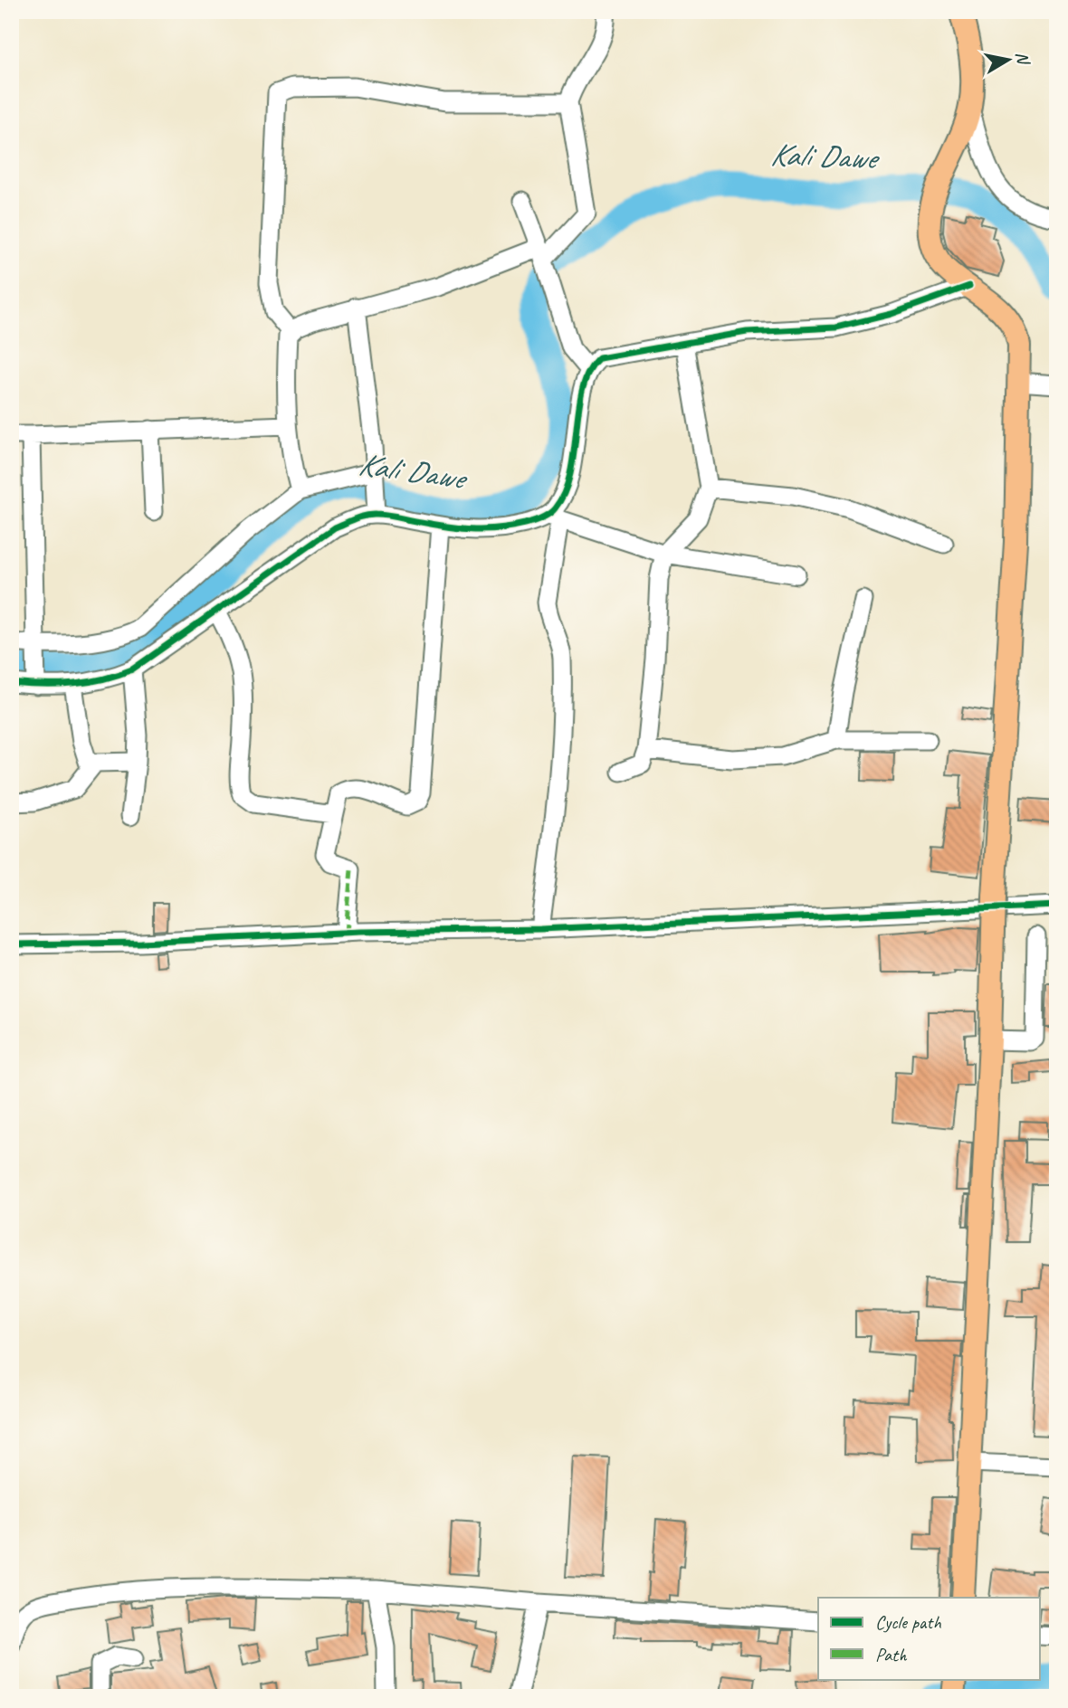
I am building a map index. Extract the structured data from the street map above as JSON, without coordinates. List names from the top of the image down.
{
  "water": ["Kali Dawe"],
  "legend": ["Cycle path", "Path"],
  "north": "right"
}
